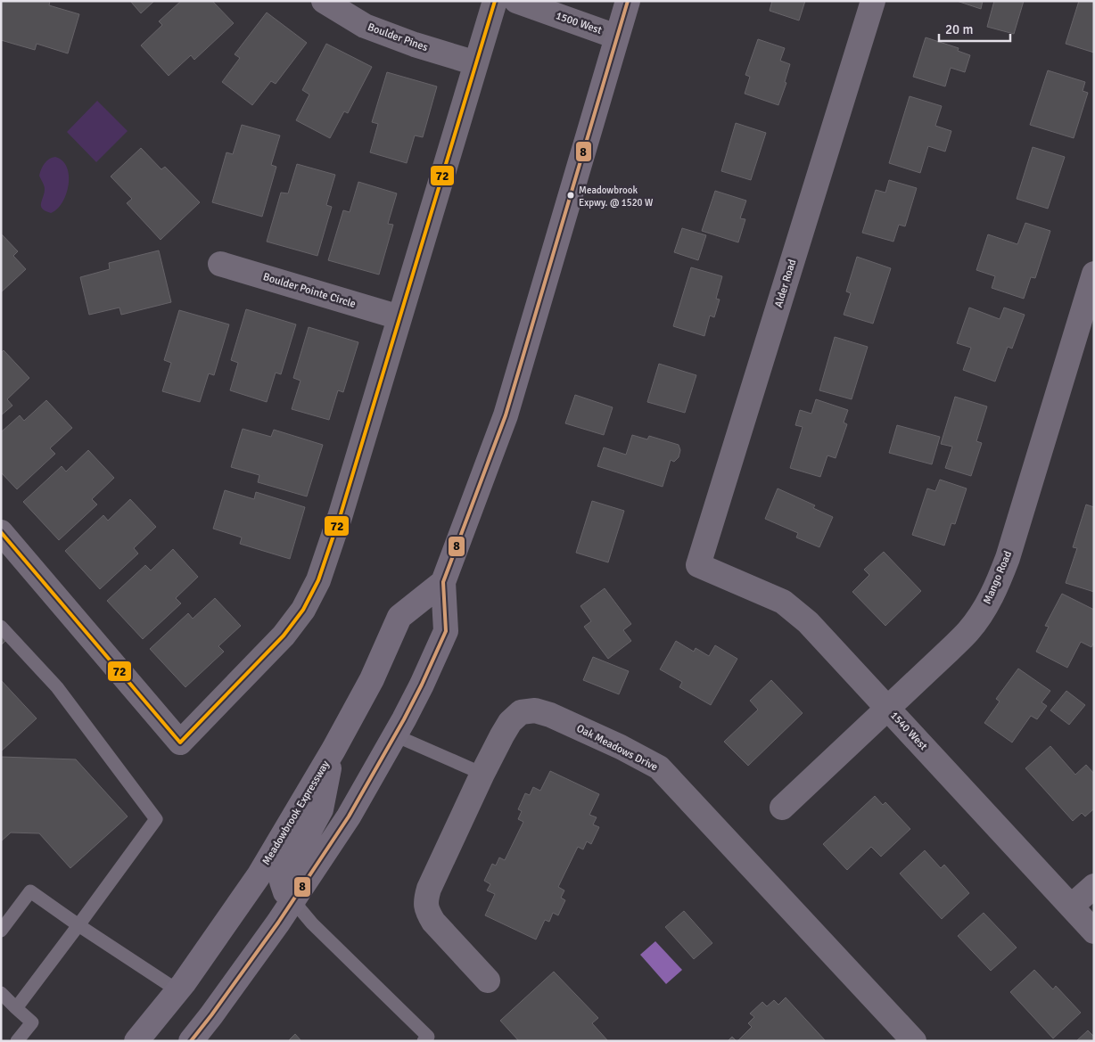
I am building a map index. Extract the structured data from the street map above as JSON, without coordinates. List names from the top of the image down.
{
  "streets": {
    "main road": ["Meadowbrook Expressway"],
    "street": [
      "1500 West",
      "Boulder Pines",
      "Alder Road",
      "Boulder Pointe Circle",
      "Mango Road",
      "1540 West",
      "Oak Meadows Drive"
    ]
  },
  "crossings": [
    ["Alder Road", "1540 West"],
    ["Mango Road", "1540 West"]
  ],
  "places": ["Meadowbrook Expwy. @ 1520 W"],
  "lines": ["transit line 72", "transit line 8"],
  "scale_bar": "20 m"
}
